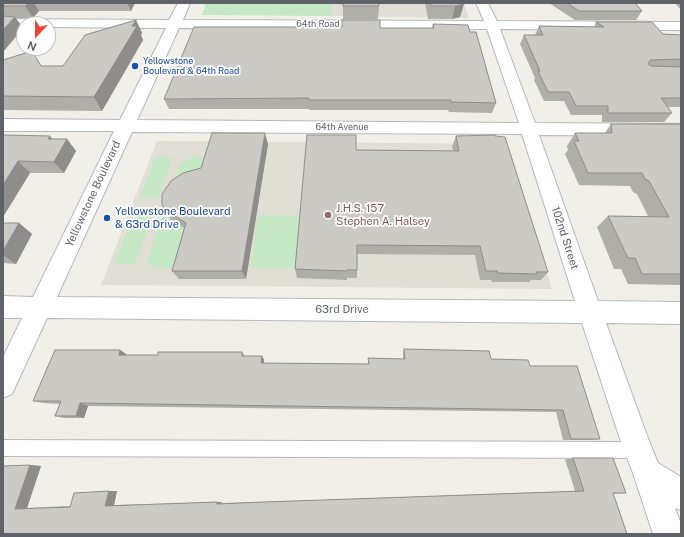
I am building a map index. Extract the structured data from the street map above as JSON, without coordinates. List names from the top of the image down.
{
  "streets": {
    "street": [
      "64th Road",
      "64th Avenue",
      "Yellowstone Boulevard",
      "102nd Street",
      "63rd Drive"
    ]
  },
  "crossings": [
    ["64th Road", "Yellowstone Boulevard"],
    ["64th Road", "102nd Street"],
    ["64th Avenue", "Yellowstone Boulevard"],
    ["64th Avenue", "102nd Street"],
    ["Yellowstone Boulevard", "63rd Drive"],
    ["102nd Street", "63rd Drive"]
  ],
  "places": ["Yellowstone Boulevard & 64th Road", "J.H.S. 157 Stephen A. Halsey", "Yellowstone Boulevard & 63rd Drive"],
  "north": "bottom"
}
